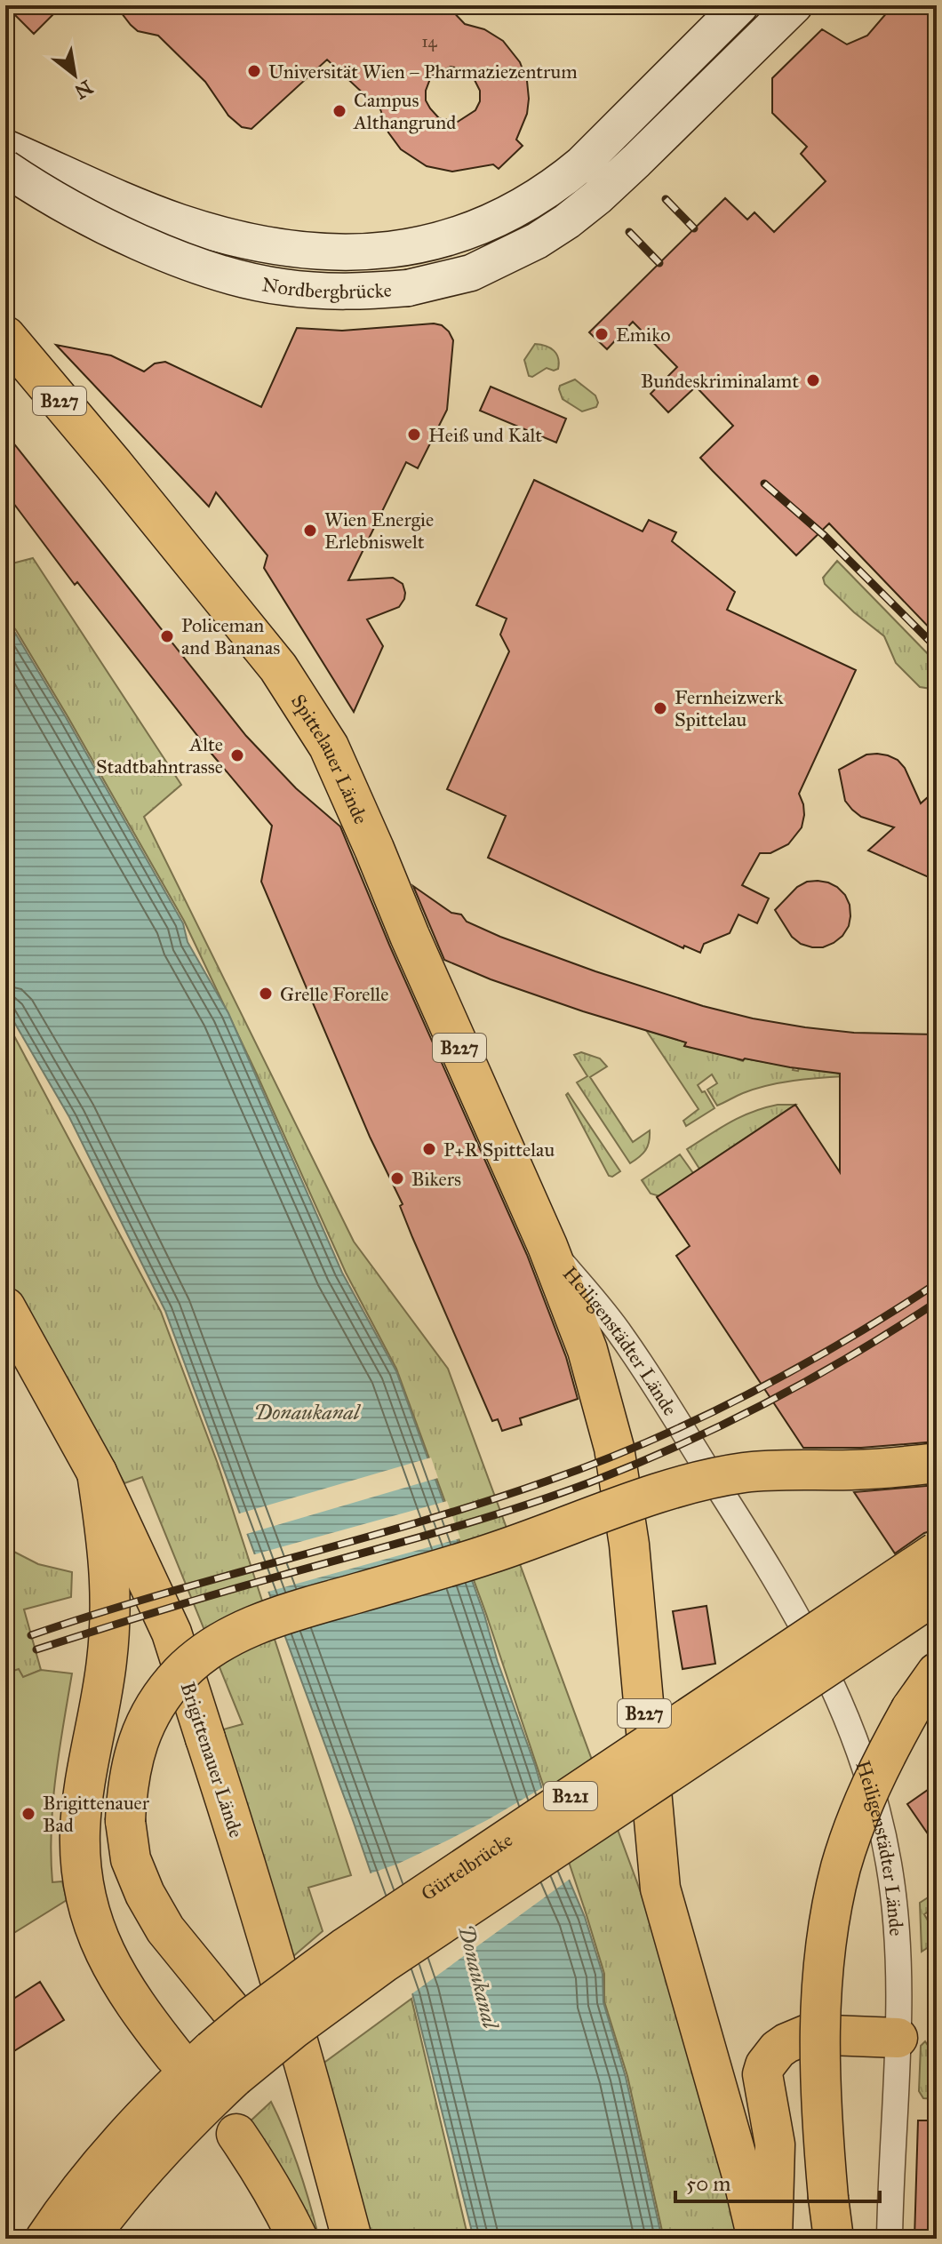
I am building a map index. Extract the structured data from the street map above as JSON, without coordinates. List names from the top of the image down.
{
  "streets": {
    "main road": [
      "Nordbergbrücke",
      "B227",
      "Spittelauer Lände",
      "Heiligenstädter Lände",
      "Brigittenauer Lände",
      "B221",
      "Gürtelbrücke"
    ]
  },
  "crossings": [
    ["Spittelauer Lände", "Heiligenstädter Lände"]
  ],
  "water": ["Donaukanal"],
  "places": [
    "Universität Wien – Pharmaziezentrum",
    "Campus Althangrund",
    "Emiko",
    "Bundeskriminalamt",
    "Heiß und Kalt",
    "Wien Energie Erlebniswelt",
    "Policeman and Bananas",
    "Fernheizwerk Spittelau",
    "Alte Stadtbahntrasse",
    "Grelle Forelle",
    "P+R Spittelau",
    "Bikers",
    "Brigittenauer Bad"
  ],
  "house_numbers": ["14"],
  "scale_bar": "50 m",
  "north": "bottom right"
}
